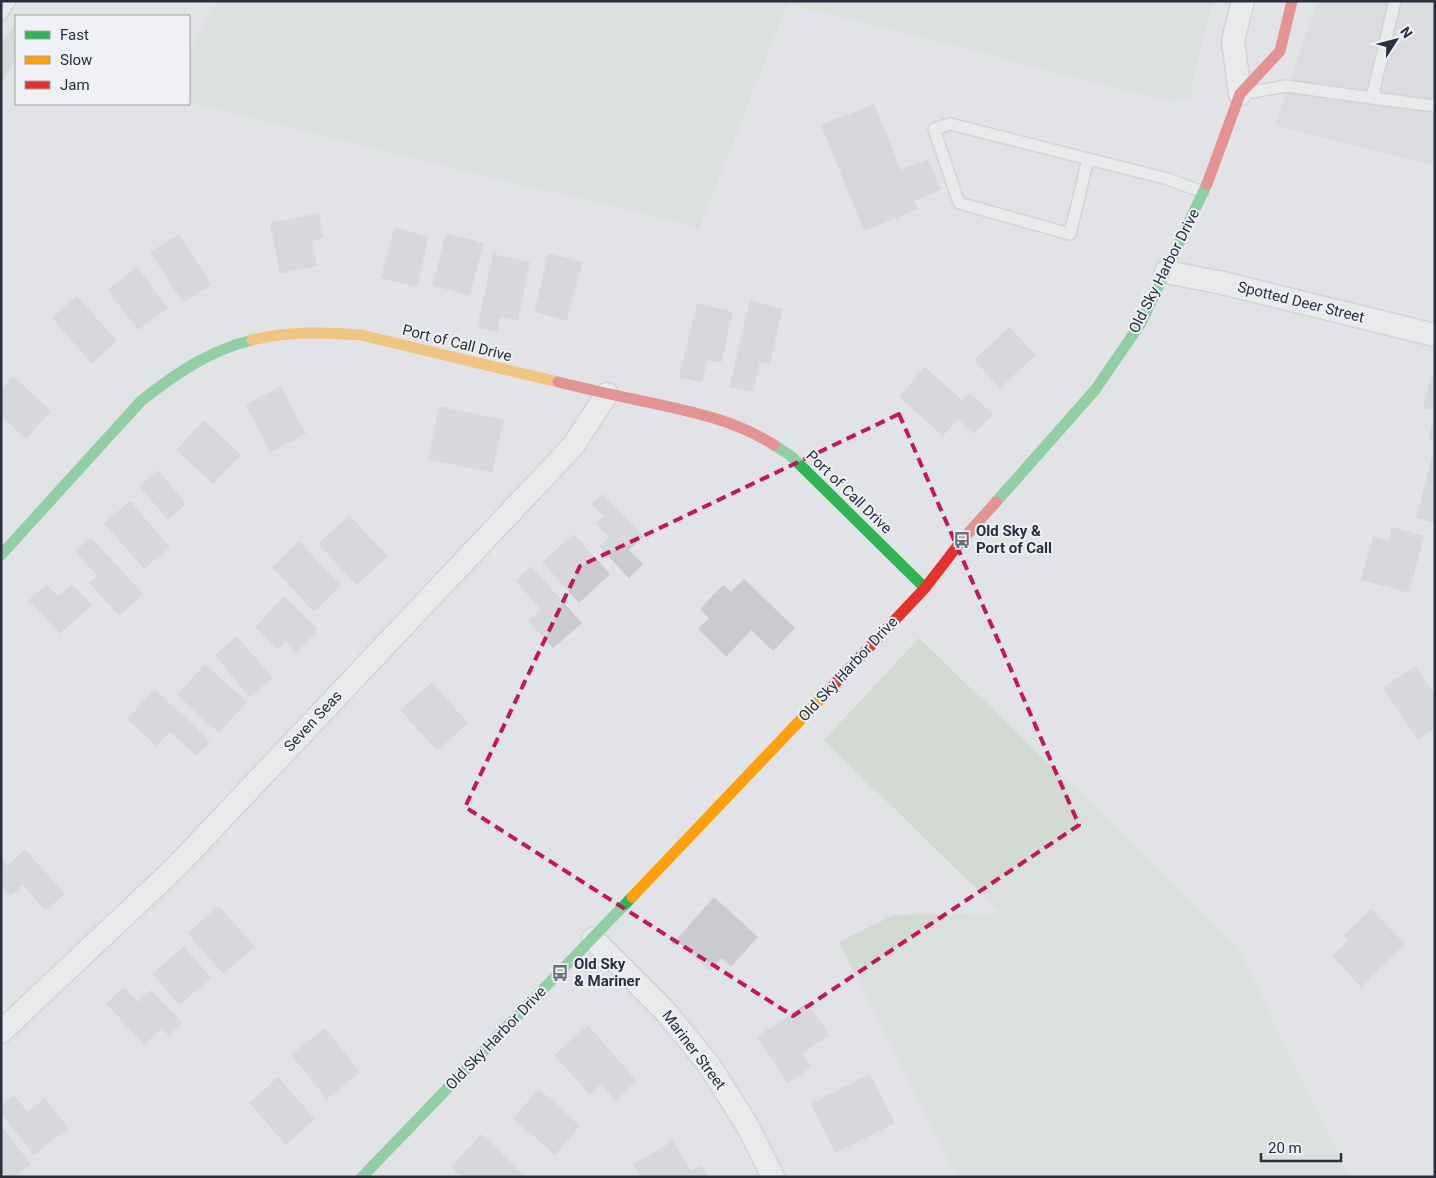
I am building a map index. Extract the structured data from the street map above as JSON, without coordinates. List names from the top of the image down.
{
  "streets": {
    "street": [
      "Old Sky Harbor Drive",
      "Spotted Deer Street",
      "Port of Call Drive",
      "Seven Seas",
      "Mariner Street"
    ]
  },
  "crossings": [
    ["Old Sky Harbor Drive", "Spotted Deer Street"],
    ["Old Sky Harbor Drive", "Port of Call Drive"],
    ["Old Sky Harbor Drive", "Mariner Street"],
    ["Port of Call Drive", "Seven Seas"]
  ],
  "places": {
    "bus stop": ["Old Sky & Port of Call", "Old Sky & Mariner"]
  },
  "legend": ["Fast", "Slow", "Jam"],
  "scale_bar": "20 m",
  "north": "top right"
}
